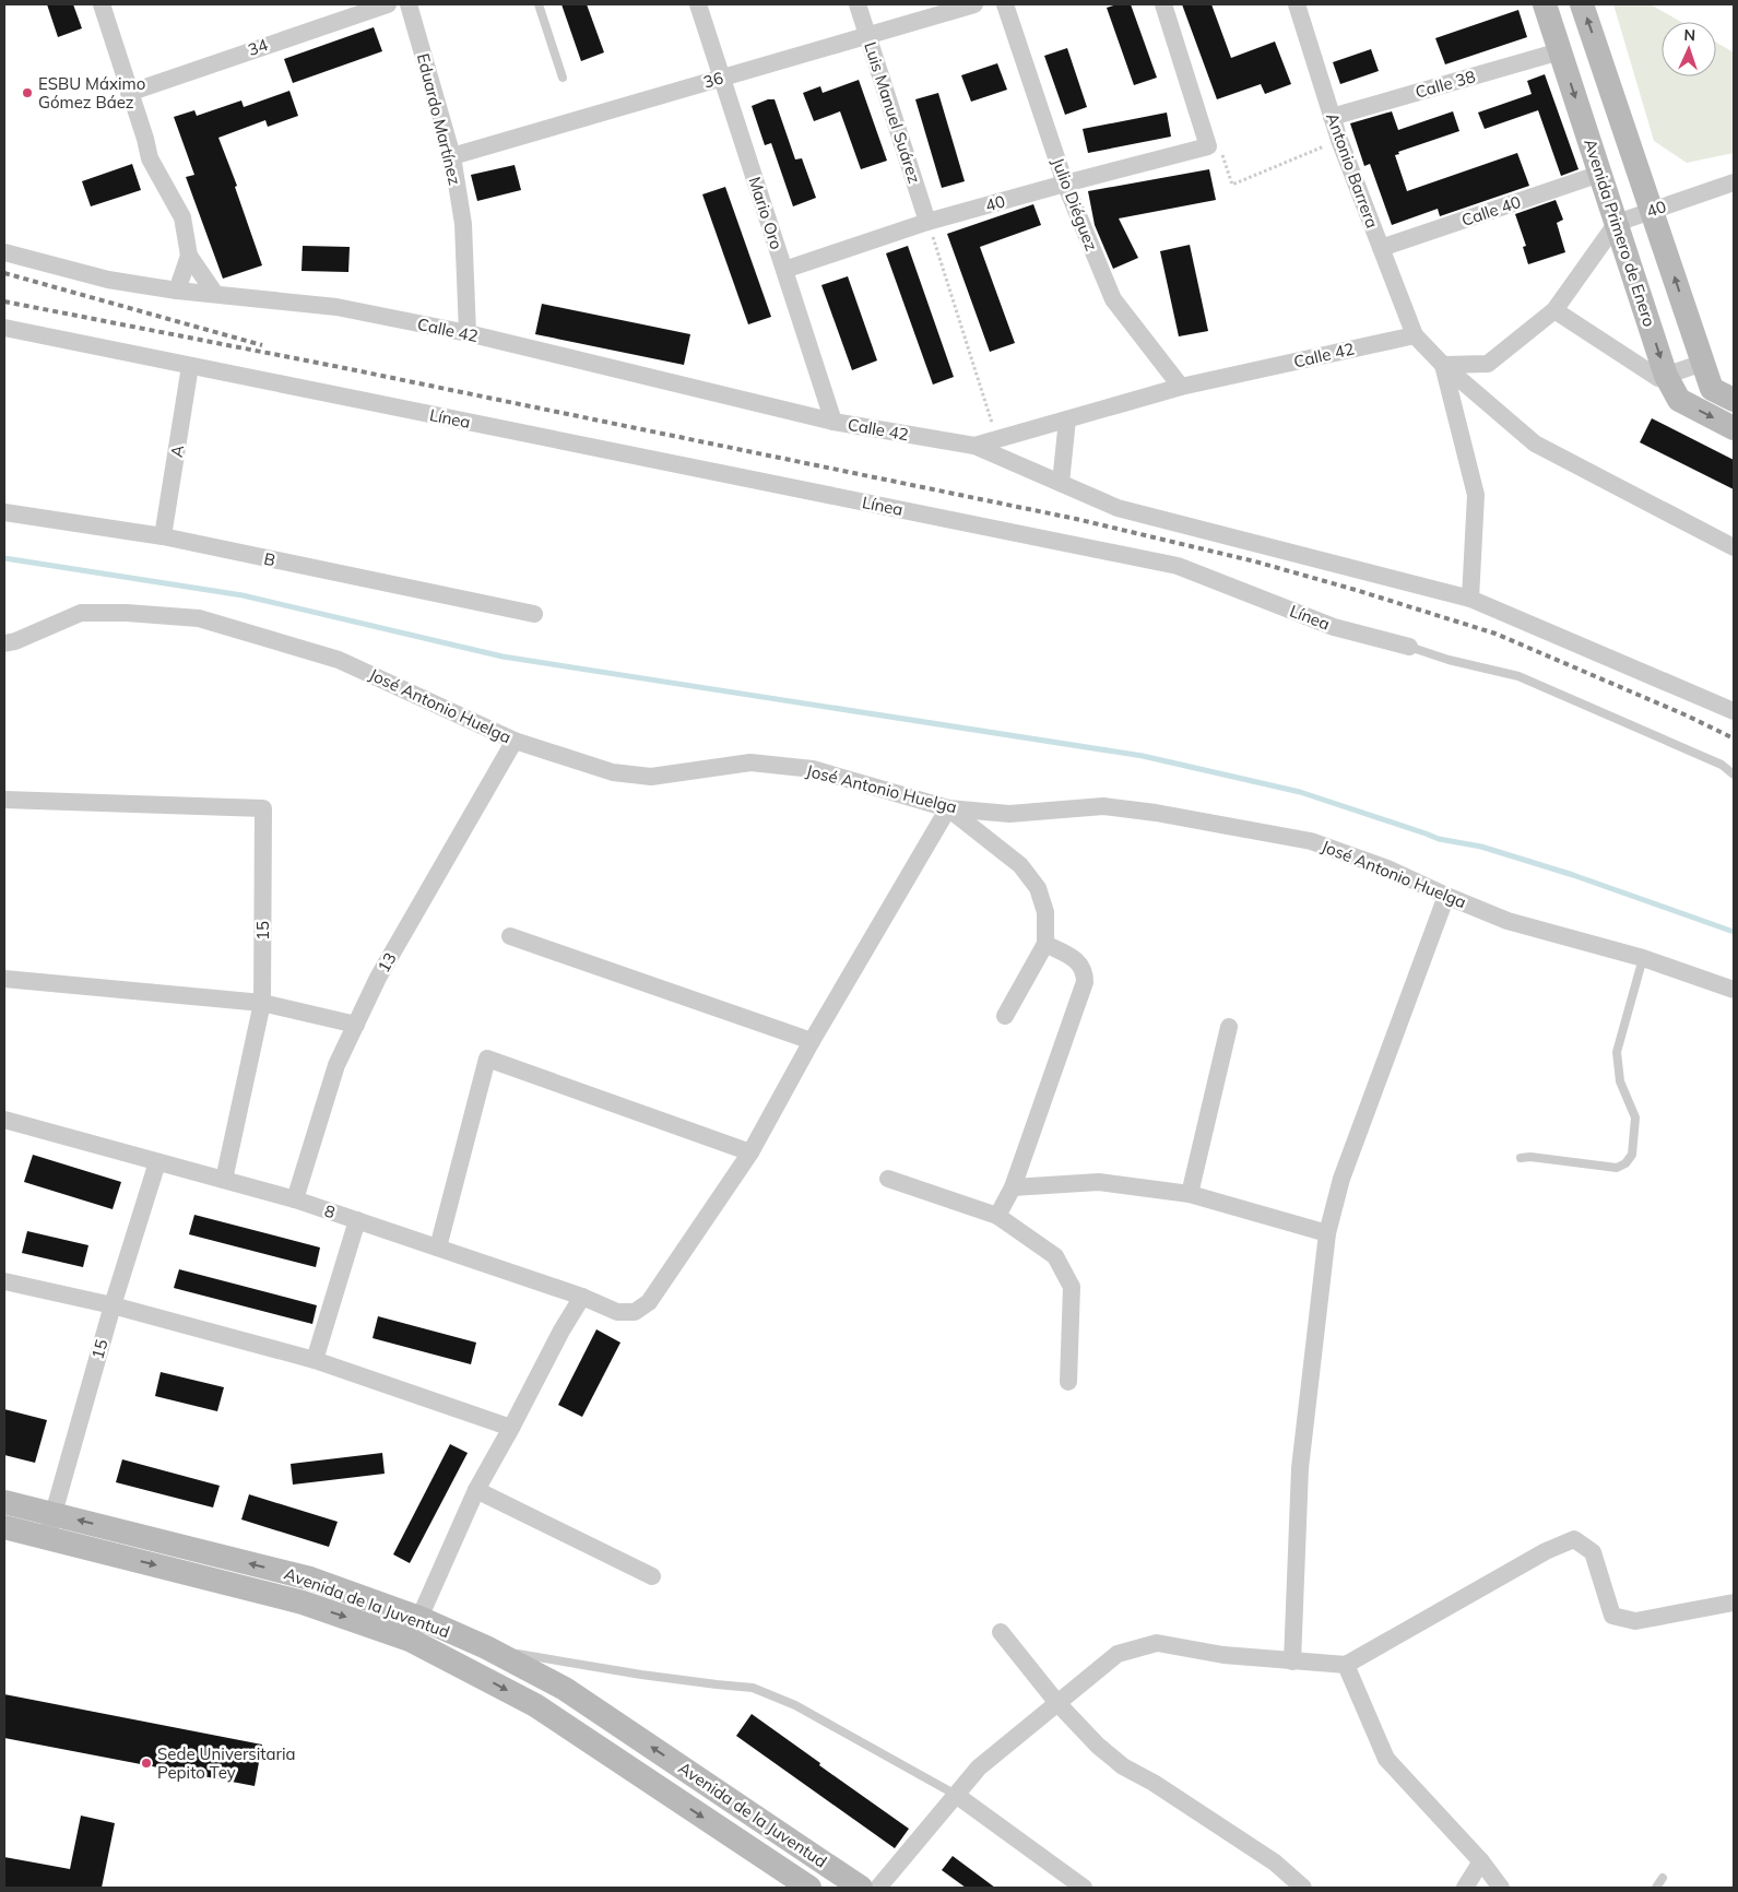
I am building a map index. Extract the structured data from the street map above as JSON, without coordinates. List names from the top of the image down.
{
  "streets": {
    "main road": ["Avenida Primero de Enero", "Avenida de la Juventud"],
    "street": [
      "34",
      "36",
      "Calle 38",
      "Luis Manuel Suárez",
      "Eduardo Martínez",
      "Antonio Barrera",
      "40",
      "Julio Diéguez",
      "Calle 40",
      "Mario Oro",
      "Calle 42",
      "Línea",
      "A",
      "B",
      "José Antonio Huelga",
      "15",
      "13",
      "8"
    ]
  },
  "crossings": [
    ["36", "Luis Manuel Suárez"],
    ["36", "Eduardo Martínez"],
    ["36", "Mario Oro"],
    ["Calle 38", "Antonio Barrera"],
    ["Calle 38", "Avenida Primero de Enero"],
    ["Luis Manuel Suárez", "40"],
    ["Eduardo Martínez", "Calle 42"],
    ["Antonio Barrera", "Calle 40"],
    ["Antonio Barrera", "Calle 42"],
    ["40", "Julio Diéguez"],
    ["40", "Mario Oro"],
    ["40", "Avenida Primero de Enero"],
    ["Julio Diéguez", "Calle 42"],
    ["Calle 40", "Avenida Primero de Enero"],
    ["Mario Oro", "Calle 42"],
    ["Línea", "A"],
    ["A", "B"],
    ["José Antonio Huelga", "13"],
    ["15", "8"],
    ["15", "Avenida de la Juventud"],
    ["13", "8"]
  ],
  "places": ["ESBU Máximo Gómez Báez", "Sede Universitaria Pepito Tey"],
  "north": "top"
}
